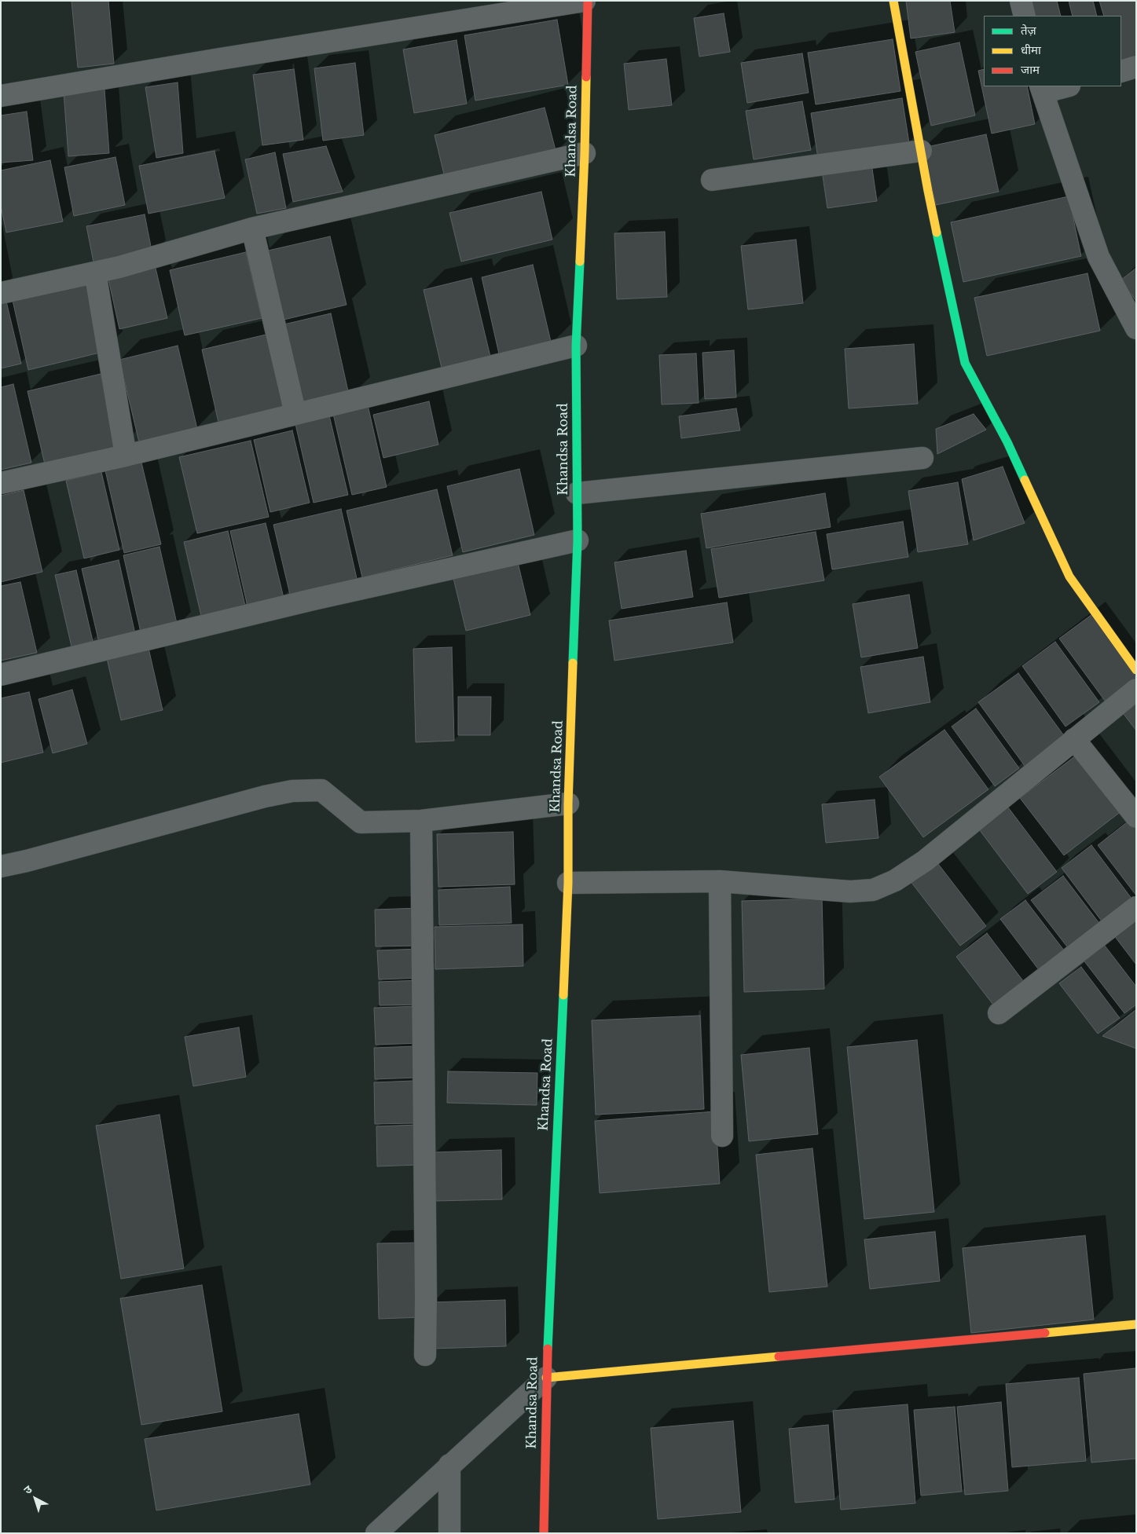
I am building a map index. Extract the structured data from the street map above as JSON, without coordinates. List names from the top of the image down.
{
  "streets": {
    "street": ["Khandsa Road"]
  },
  "legend": ["तेज़", "धीमा", "जाम"],
  "north": "top left"
}
